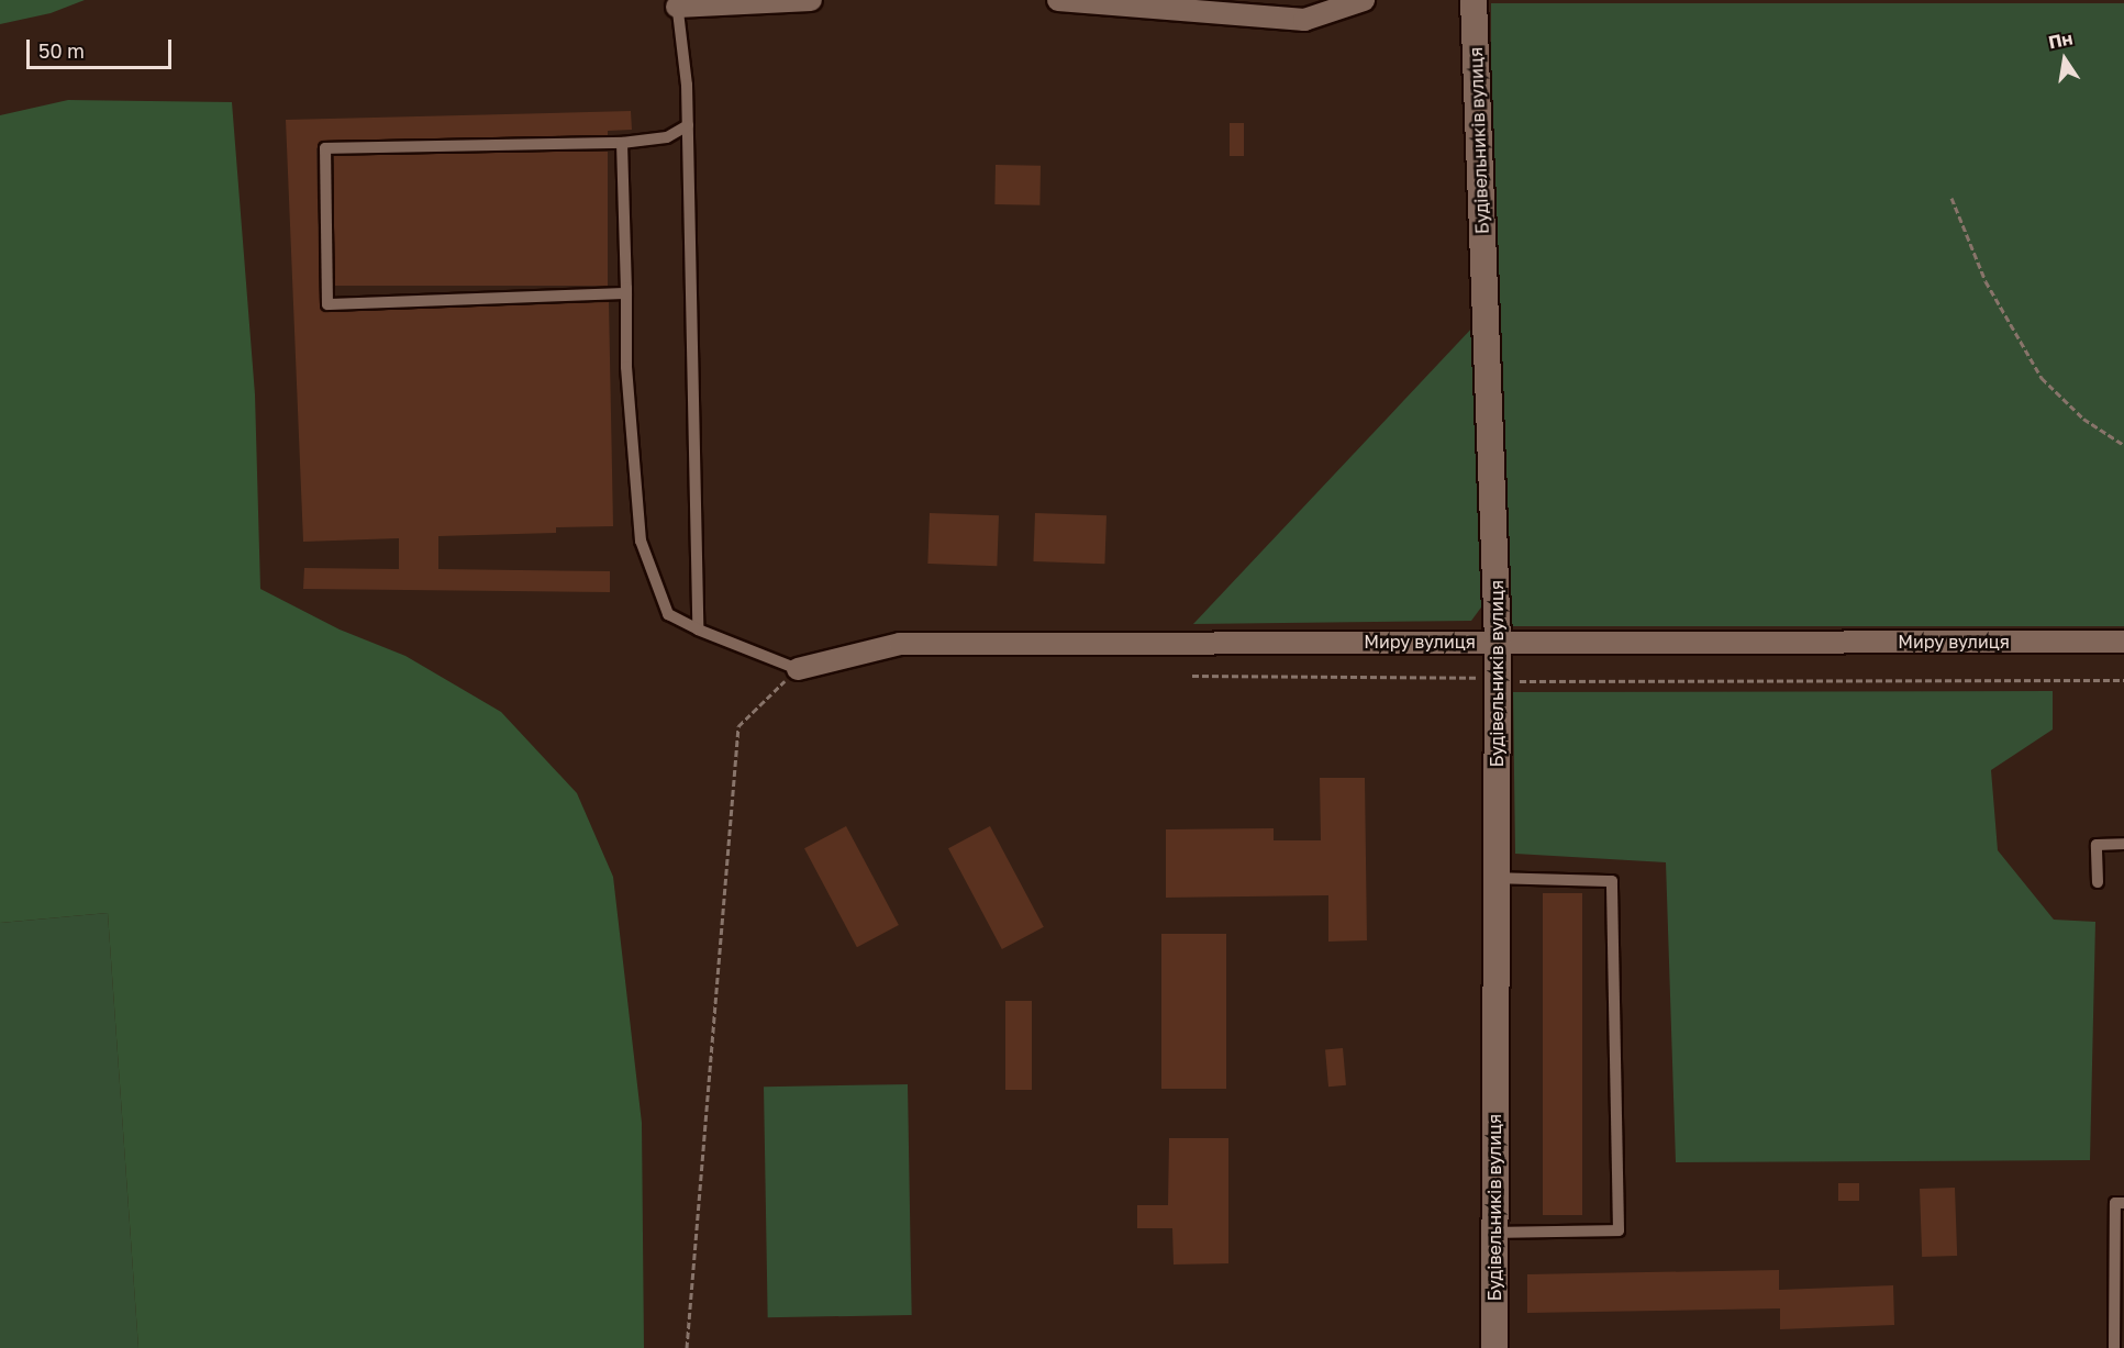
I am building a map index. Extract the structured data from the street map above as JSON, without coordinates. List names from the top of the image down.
{
  "streets": {
    "street": ["Будівельників вулиця", "Миру вулиця"]
  },
  "crossings": [
    ["Будівельників вулиця", "Миру вулиця"]
  ],
  "scale_bar": "50 m",
  "north": "top"
}
